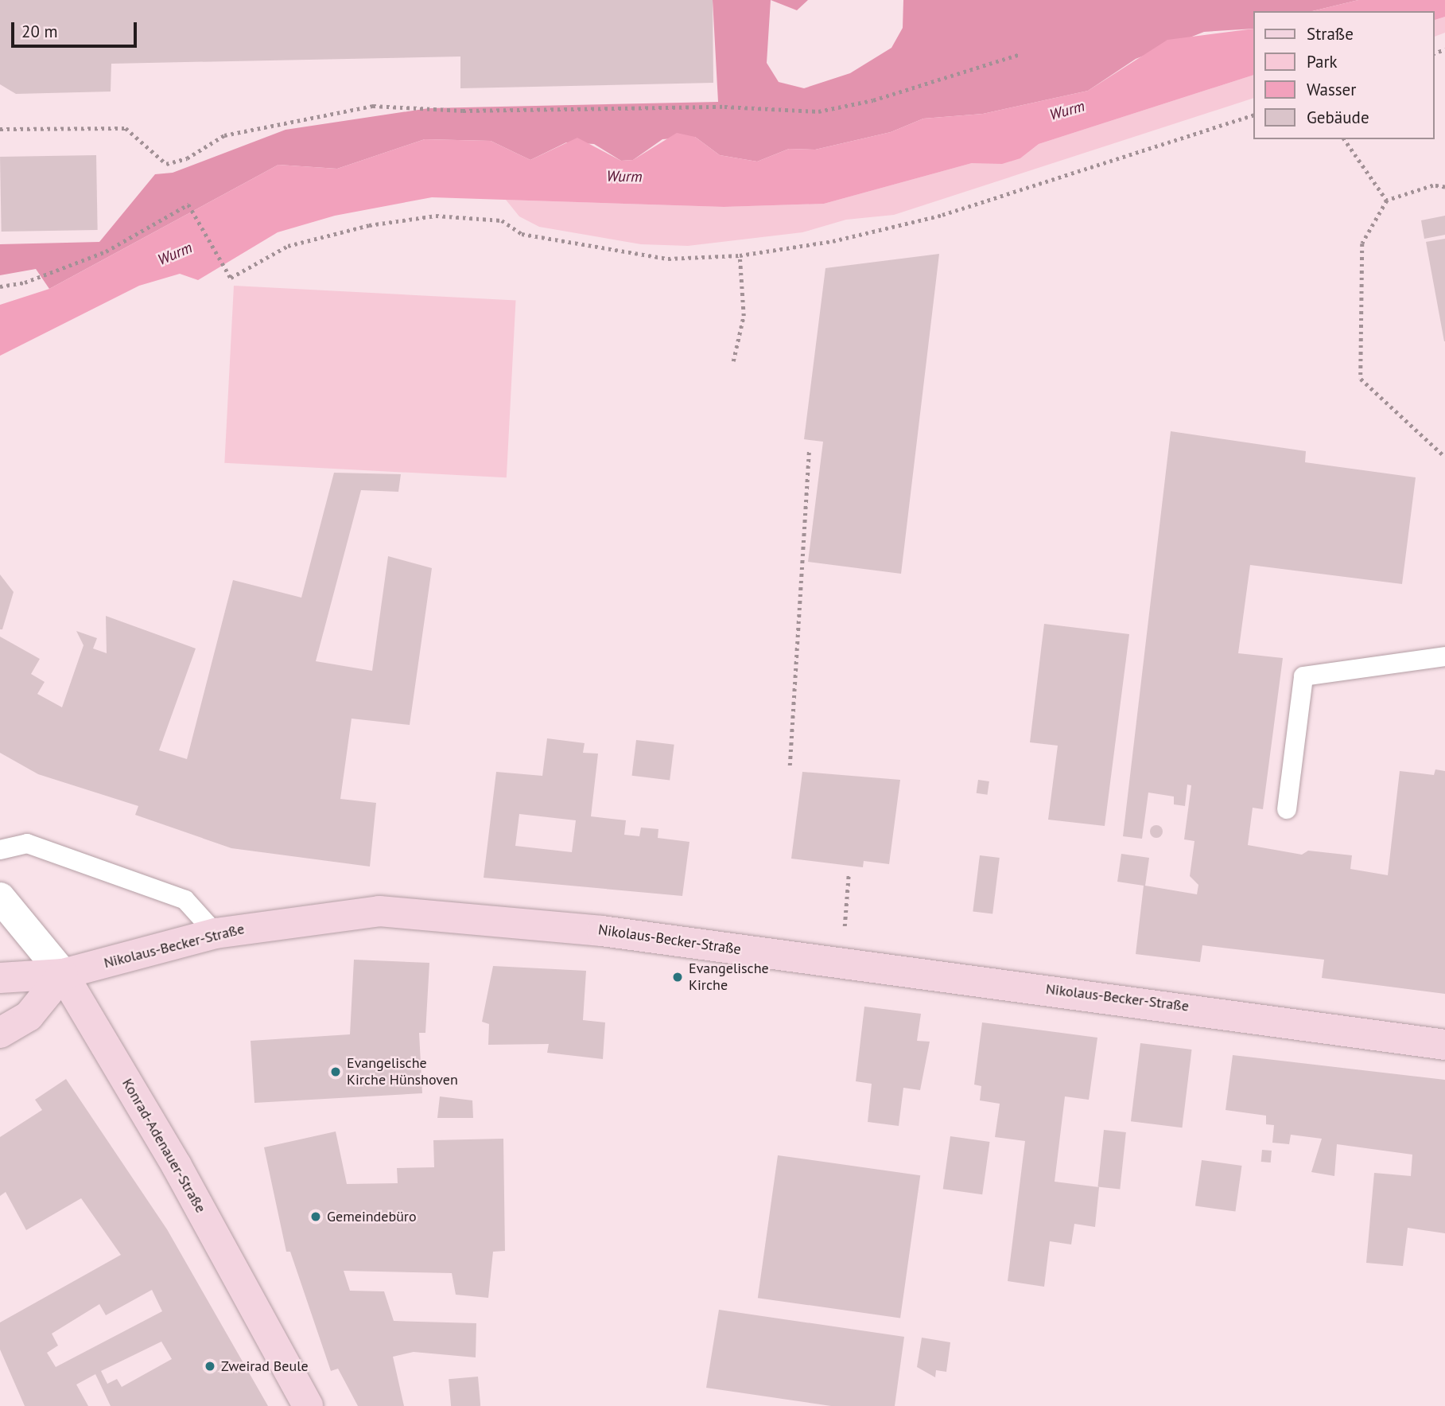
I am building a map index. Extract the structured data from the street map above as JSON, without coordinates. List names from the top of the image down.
{
  "streets": {
    "main road": ["Nikolaus-Becker-Straße", "Konrad-Adenauer-Straße"]
  },
  "crossings": [
    ["Nikolaus-Becker-Straße", "Konrad-Adenauer-Straße"]
  ],
  "water": ["Wurm"],
  "places": [
    "Evangelische Kirche",
    "Evangelische Kirche Hünshoven",
    "Gemeindebüro",
    "Zweirad Beule"
  ],
  "legend": [
    "Straße",
    "Park",
    "Wasser",
    "Gebäude"
  ],
  "scale_bar": "20 m"
}
